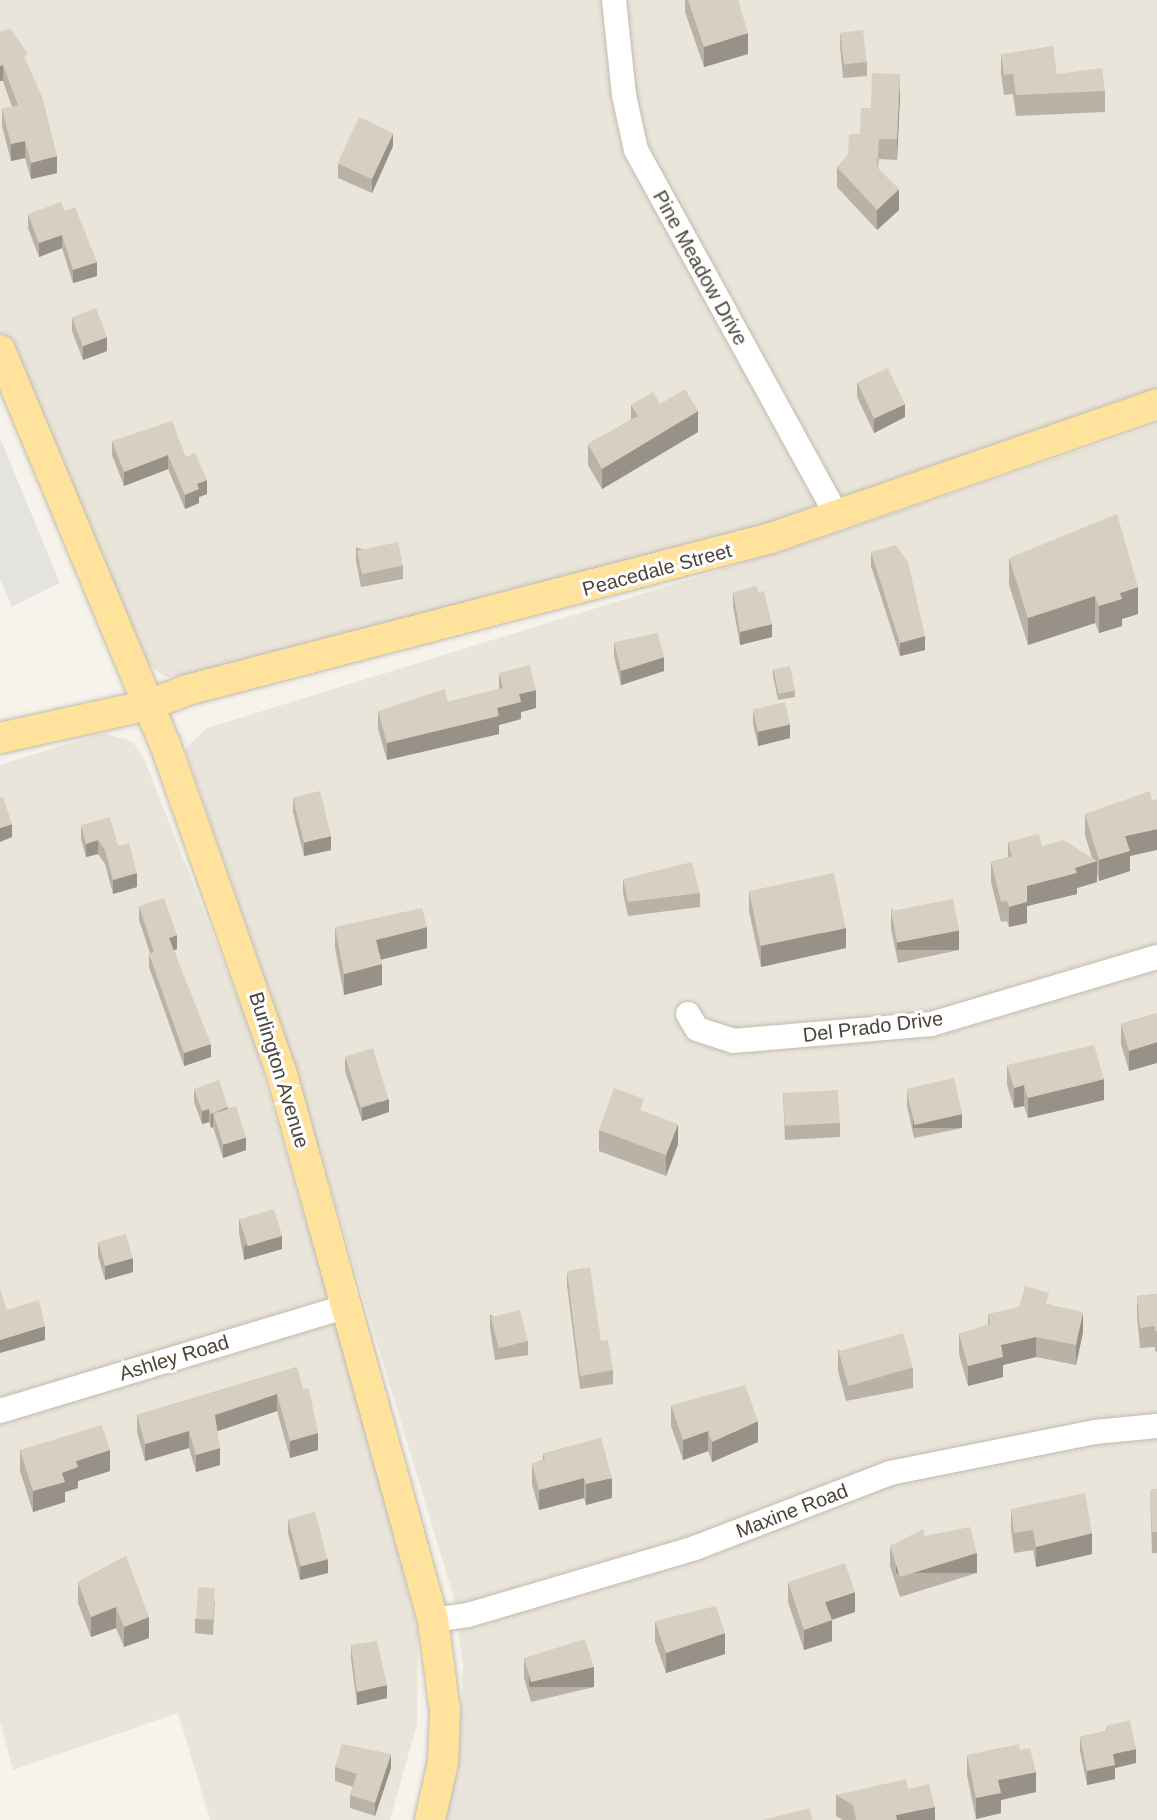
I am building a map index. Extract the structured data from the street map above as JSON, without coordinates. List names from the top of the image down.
{
  "streets": {
    "main road": ["Peacedale Street", "Burlington Avenue"],
    "street": [
      "Pine Meadow Drive",
      "Del Prado Drive",
      "Ashley Road",
      "Maxine Road"
    ]
  },
  "crossings": [
    ["Pine Meadow Drive", "Peacedale Street"],
    ["Peacedale Street", "Burlington Avenue"],
    ["Burlington Avenue", "Ashley Road"],
    ["Burlington Avenue", "Maxine Road"]
  ]
}
